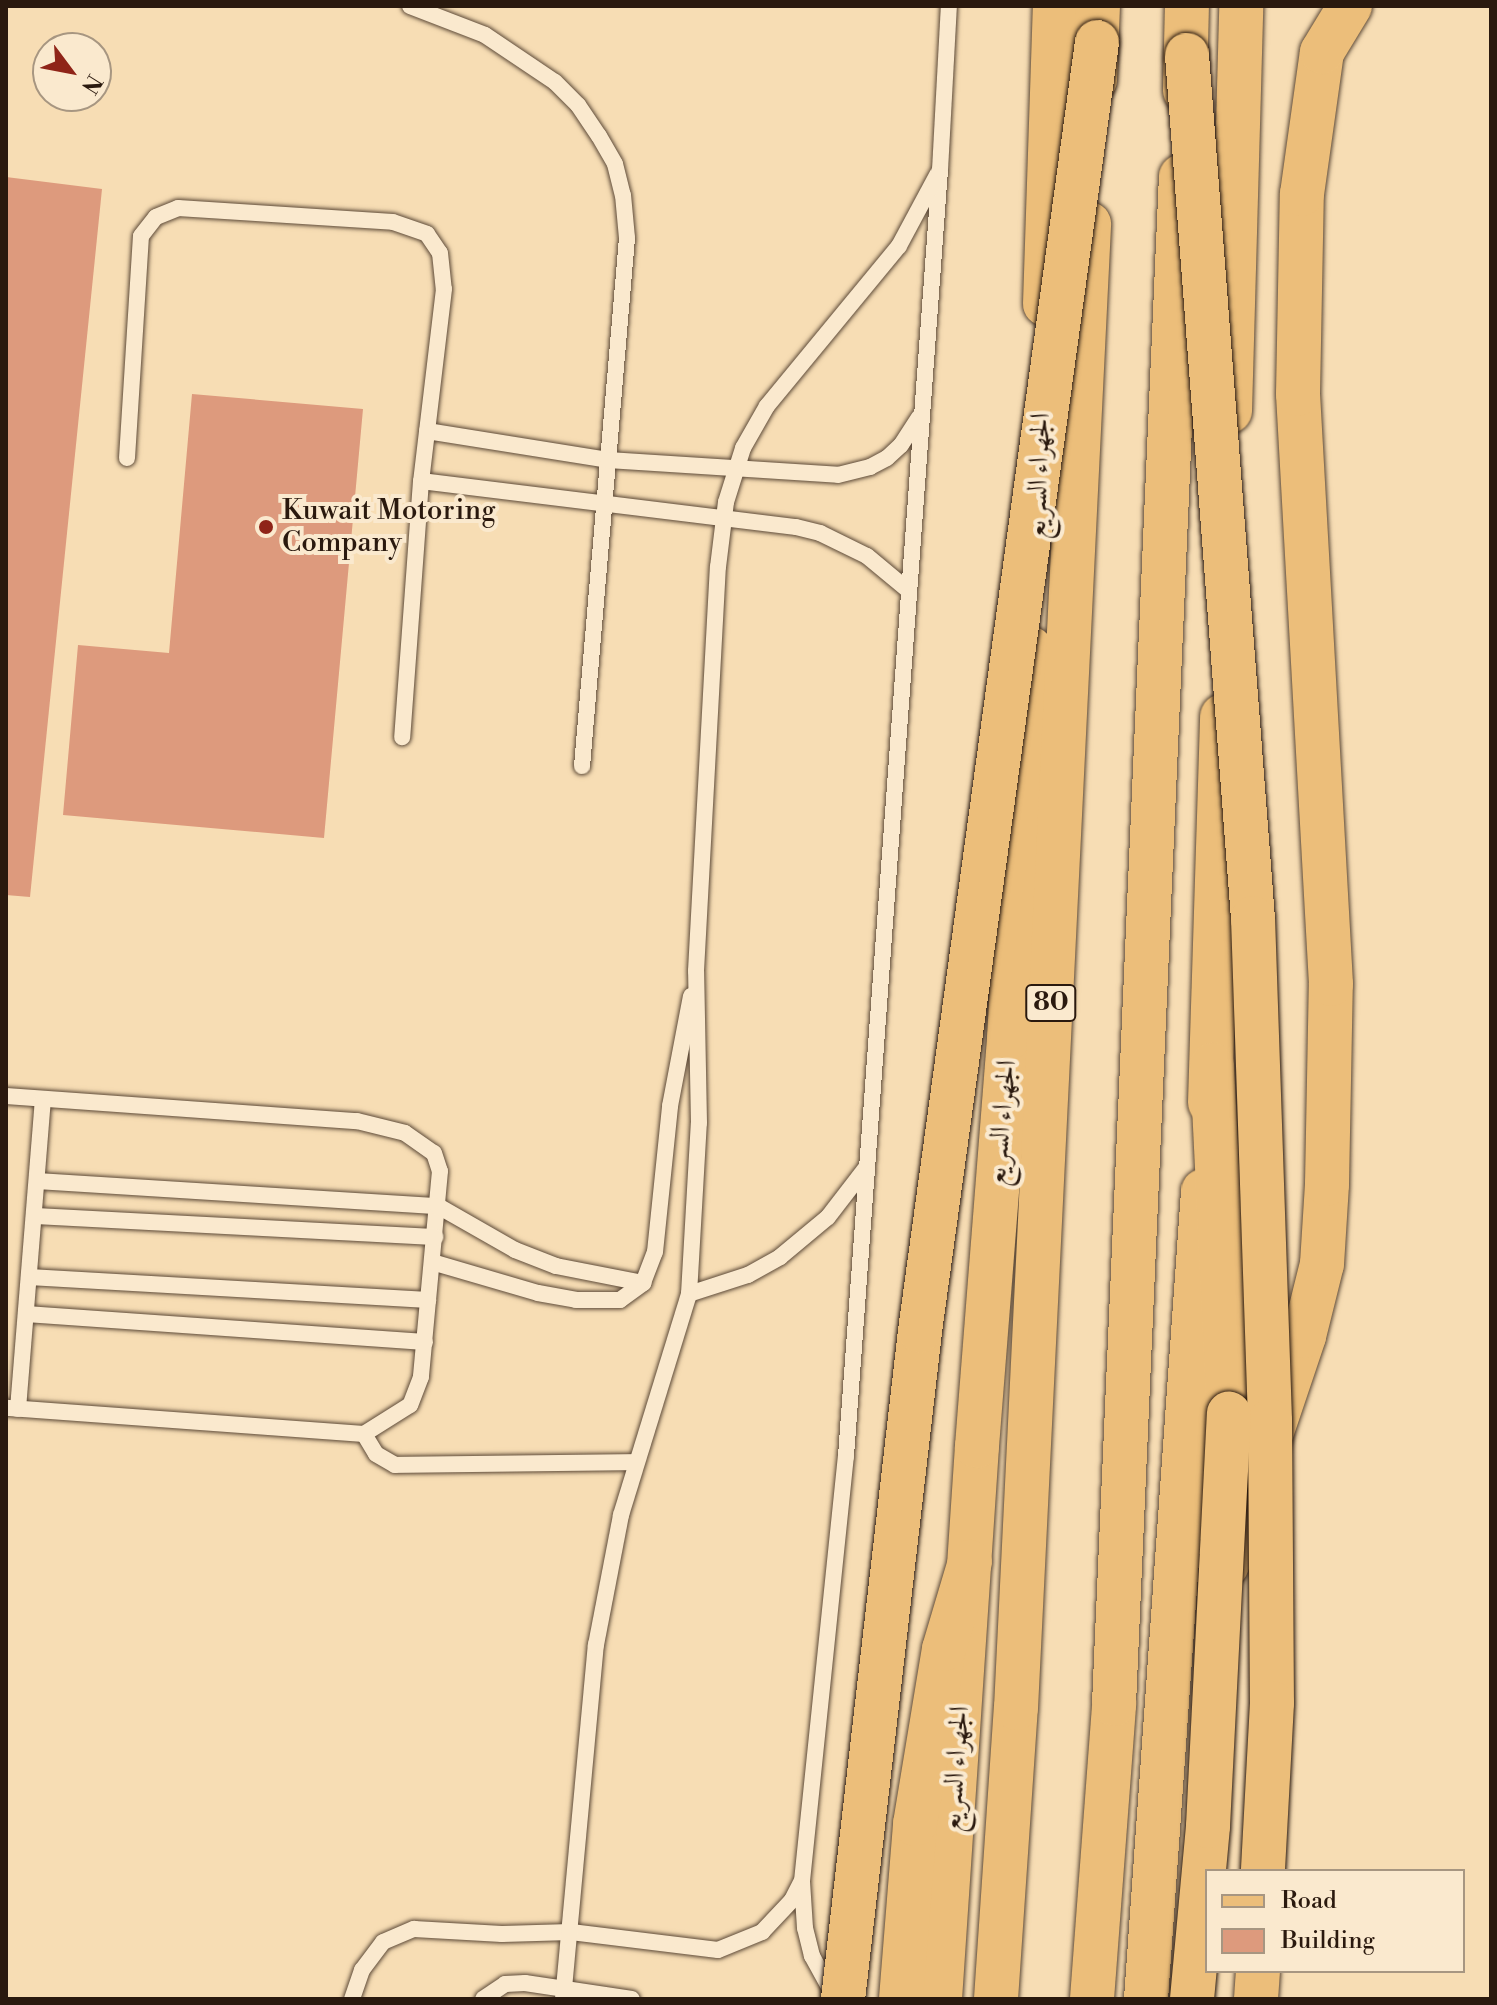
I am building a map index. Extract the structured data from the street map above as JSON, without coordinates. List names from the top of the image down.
{
  "streets": {
    "main road": ["الجهراء السريع", "80"]
  },
  "places": ["Kuwait Motoring Company"],
  "legend": ["Road", "Building"],
  "north": "bottom right"
}
